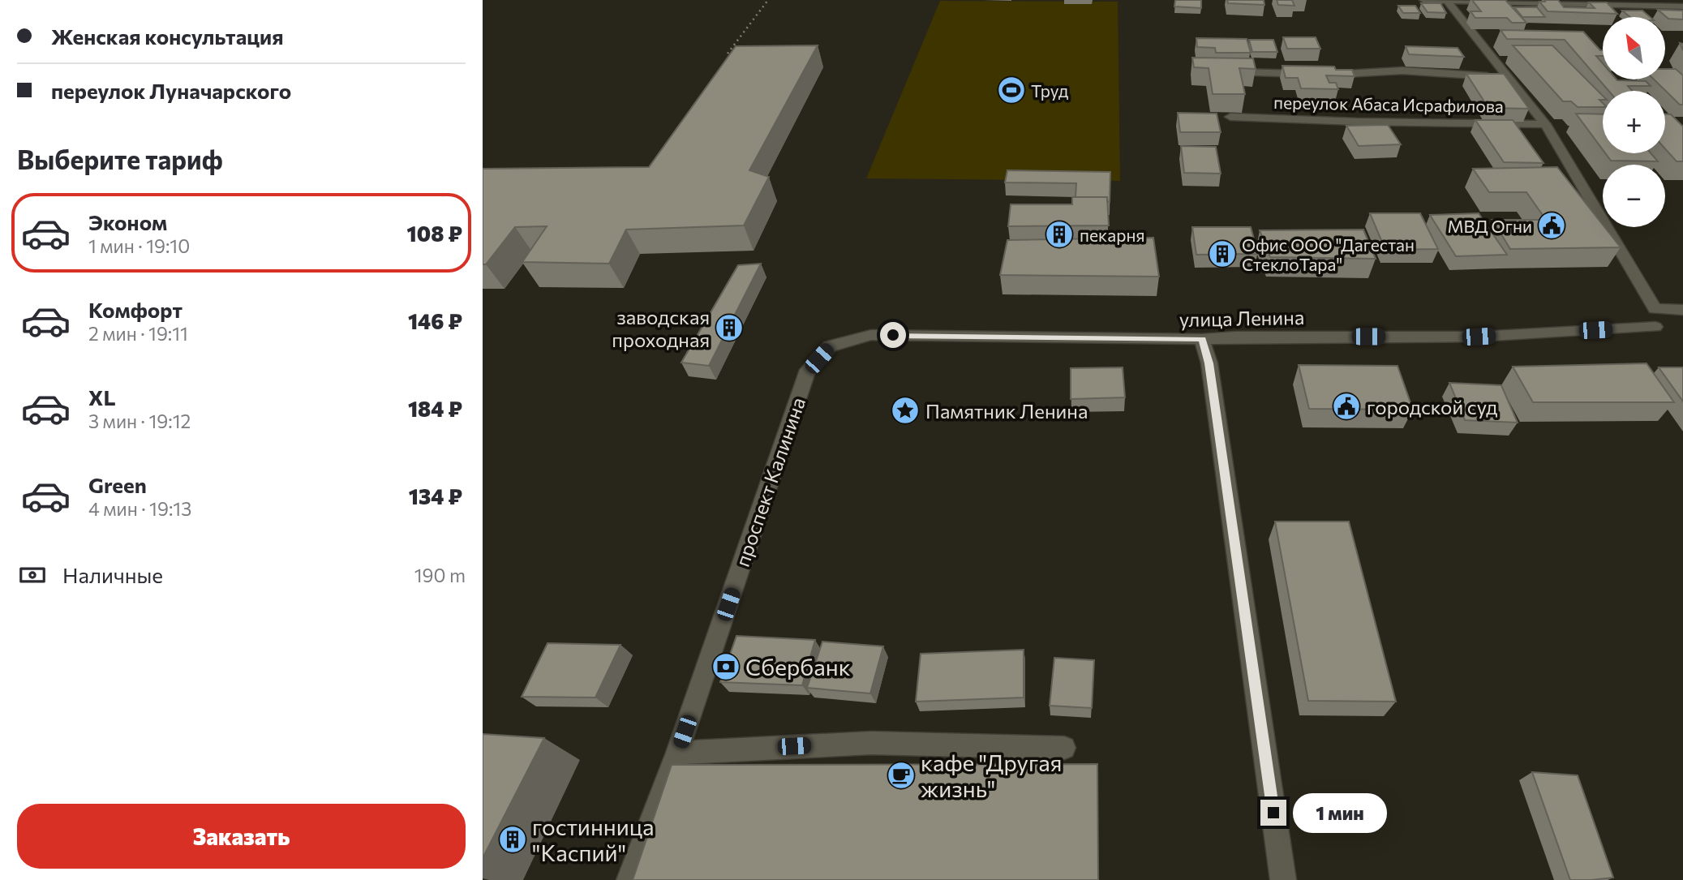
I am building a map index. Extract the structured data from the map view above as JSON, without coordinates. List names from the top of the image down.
{
  "streets": {
    "street": ["переулок Абаса Исрафилова", "улица Ленина", "проспект Калинина"]
  },
  "crossings": [
    ["улица Ленина", "проспект Калинина"]
  ],
  "places": {
    "sports": ["Труд"],
    "public building": ["МВД Огни", "городской суд"],
    "building": [
      "пекарня",
      "Офис ООО \"Дагестан СтеклоТара\"",
      "заводская проходная",
      "гостинница \"Каспий\""
    ],
    "place": ["Памятник Ленина"],
    "bank": ["Сбербанк"],
    "cafe": ["кафе \"Другая жизнь\""]
  },
  "north": "top left",
  "page": {
    "banner": ["Женская консультация", "переулок Луначарского"],
    "map_buttons": ["+", "−"],
    "heading": "Выберите тариф",
    "list": [
      {
        "name": "Эконом",
        "note": "1 мин · 19:10",
        "value": "108 ₽"
      },
      {
        "name": "Комфорт",
        "note": "2 мин · 19:11",
        "value": "146 ₽"
      },
      {
        "name": "XL",
        "note": "3 мин · 19:12",
        "value": "184 ₽"
      },
      {
        "name": "Green",
        "note": "4 мин · 19:13",
        "value": "134 ₽"
      }
    ],
    "pay": ["Наличные", "190 m"],
    "buttons": "Заказать",
    "bubble": "1 мин"
  }
}
